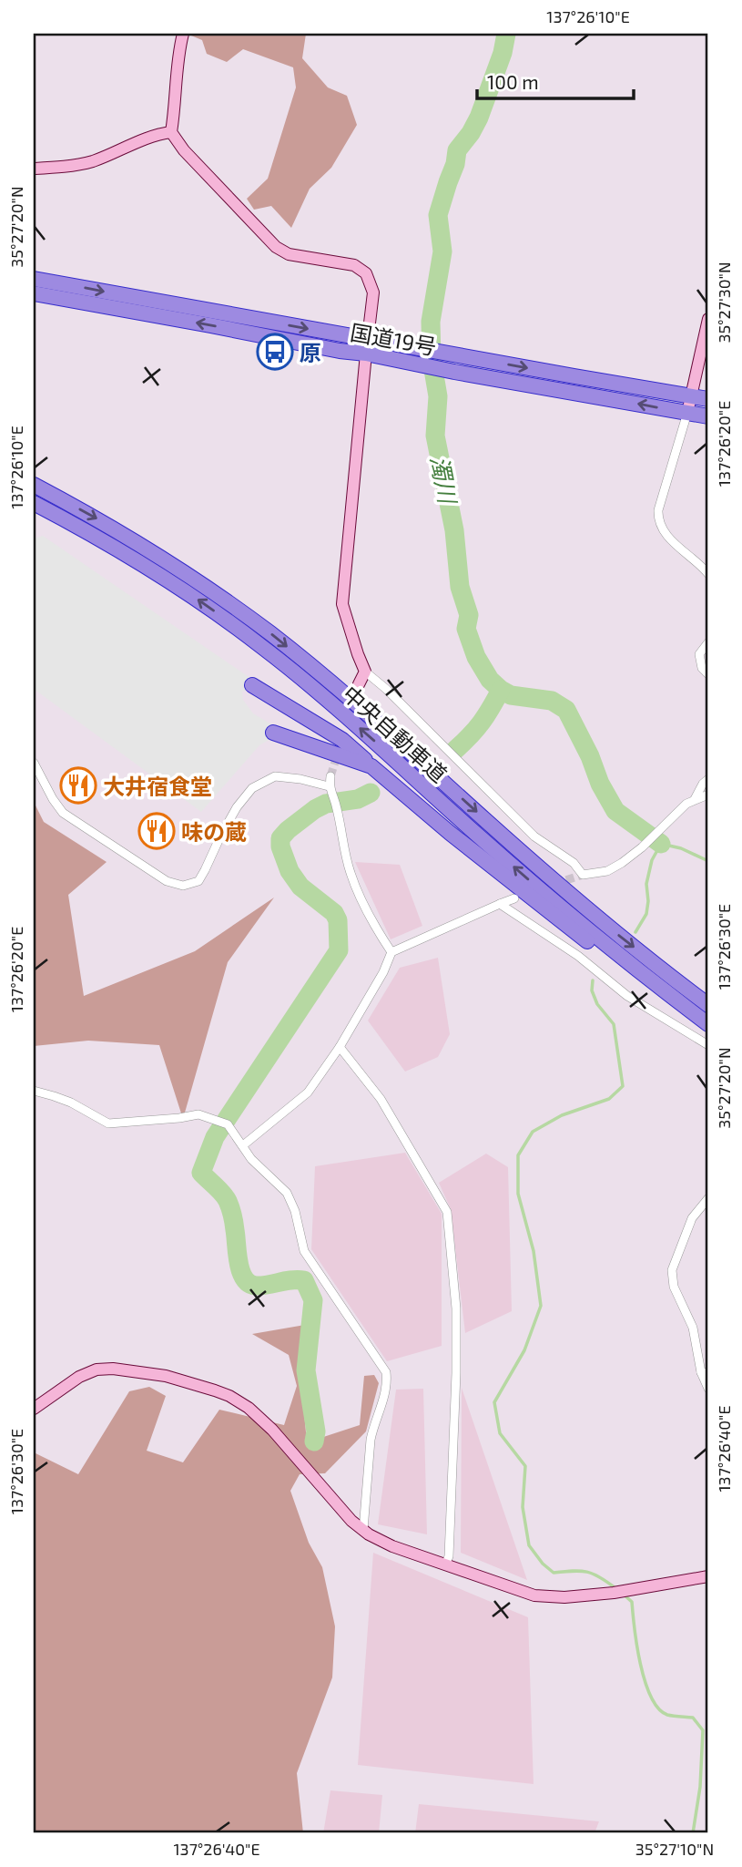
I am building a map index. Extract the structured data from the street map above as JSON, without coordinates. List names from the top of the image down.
{
  "streets": {
    "highway": ["国道19号", "中央自動車道"]
  },
  "water": ["濁川"],
  "places": {
    "bus stop": ["原"],
    "restaurant": ["大井宿食堂", "味の蔵"]
  },
  "scale_bar": "100 m",
  "coordinates": [
    "137°26'10\"E",
    "35°27'20\"N",
    "35°27'30\"N",
    "137°26'20\"E",
    "137°26'30\"E",
    "137°26'40\"E",
    "35°27'10\"N"
  ]
}
